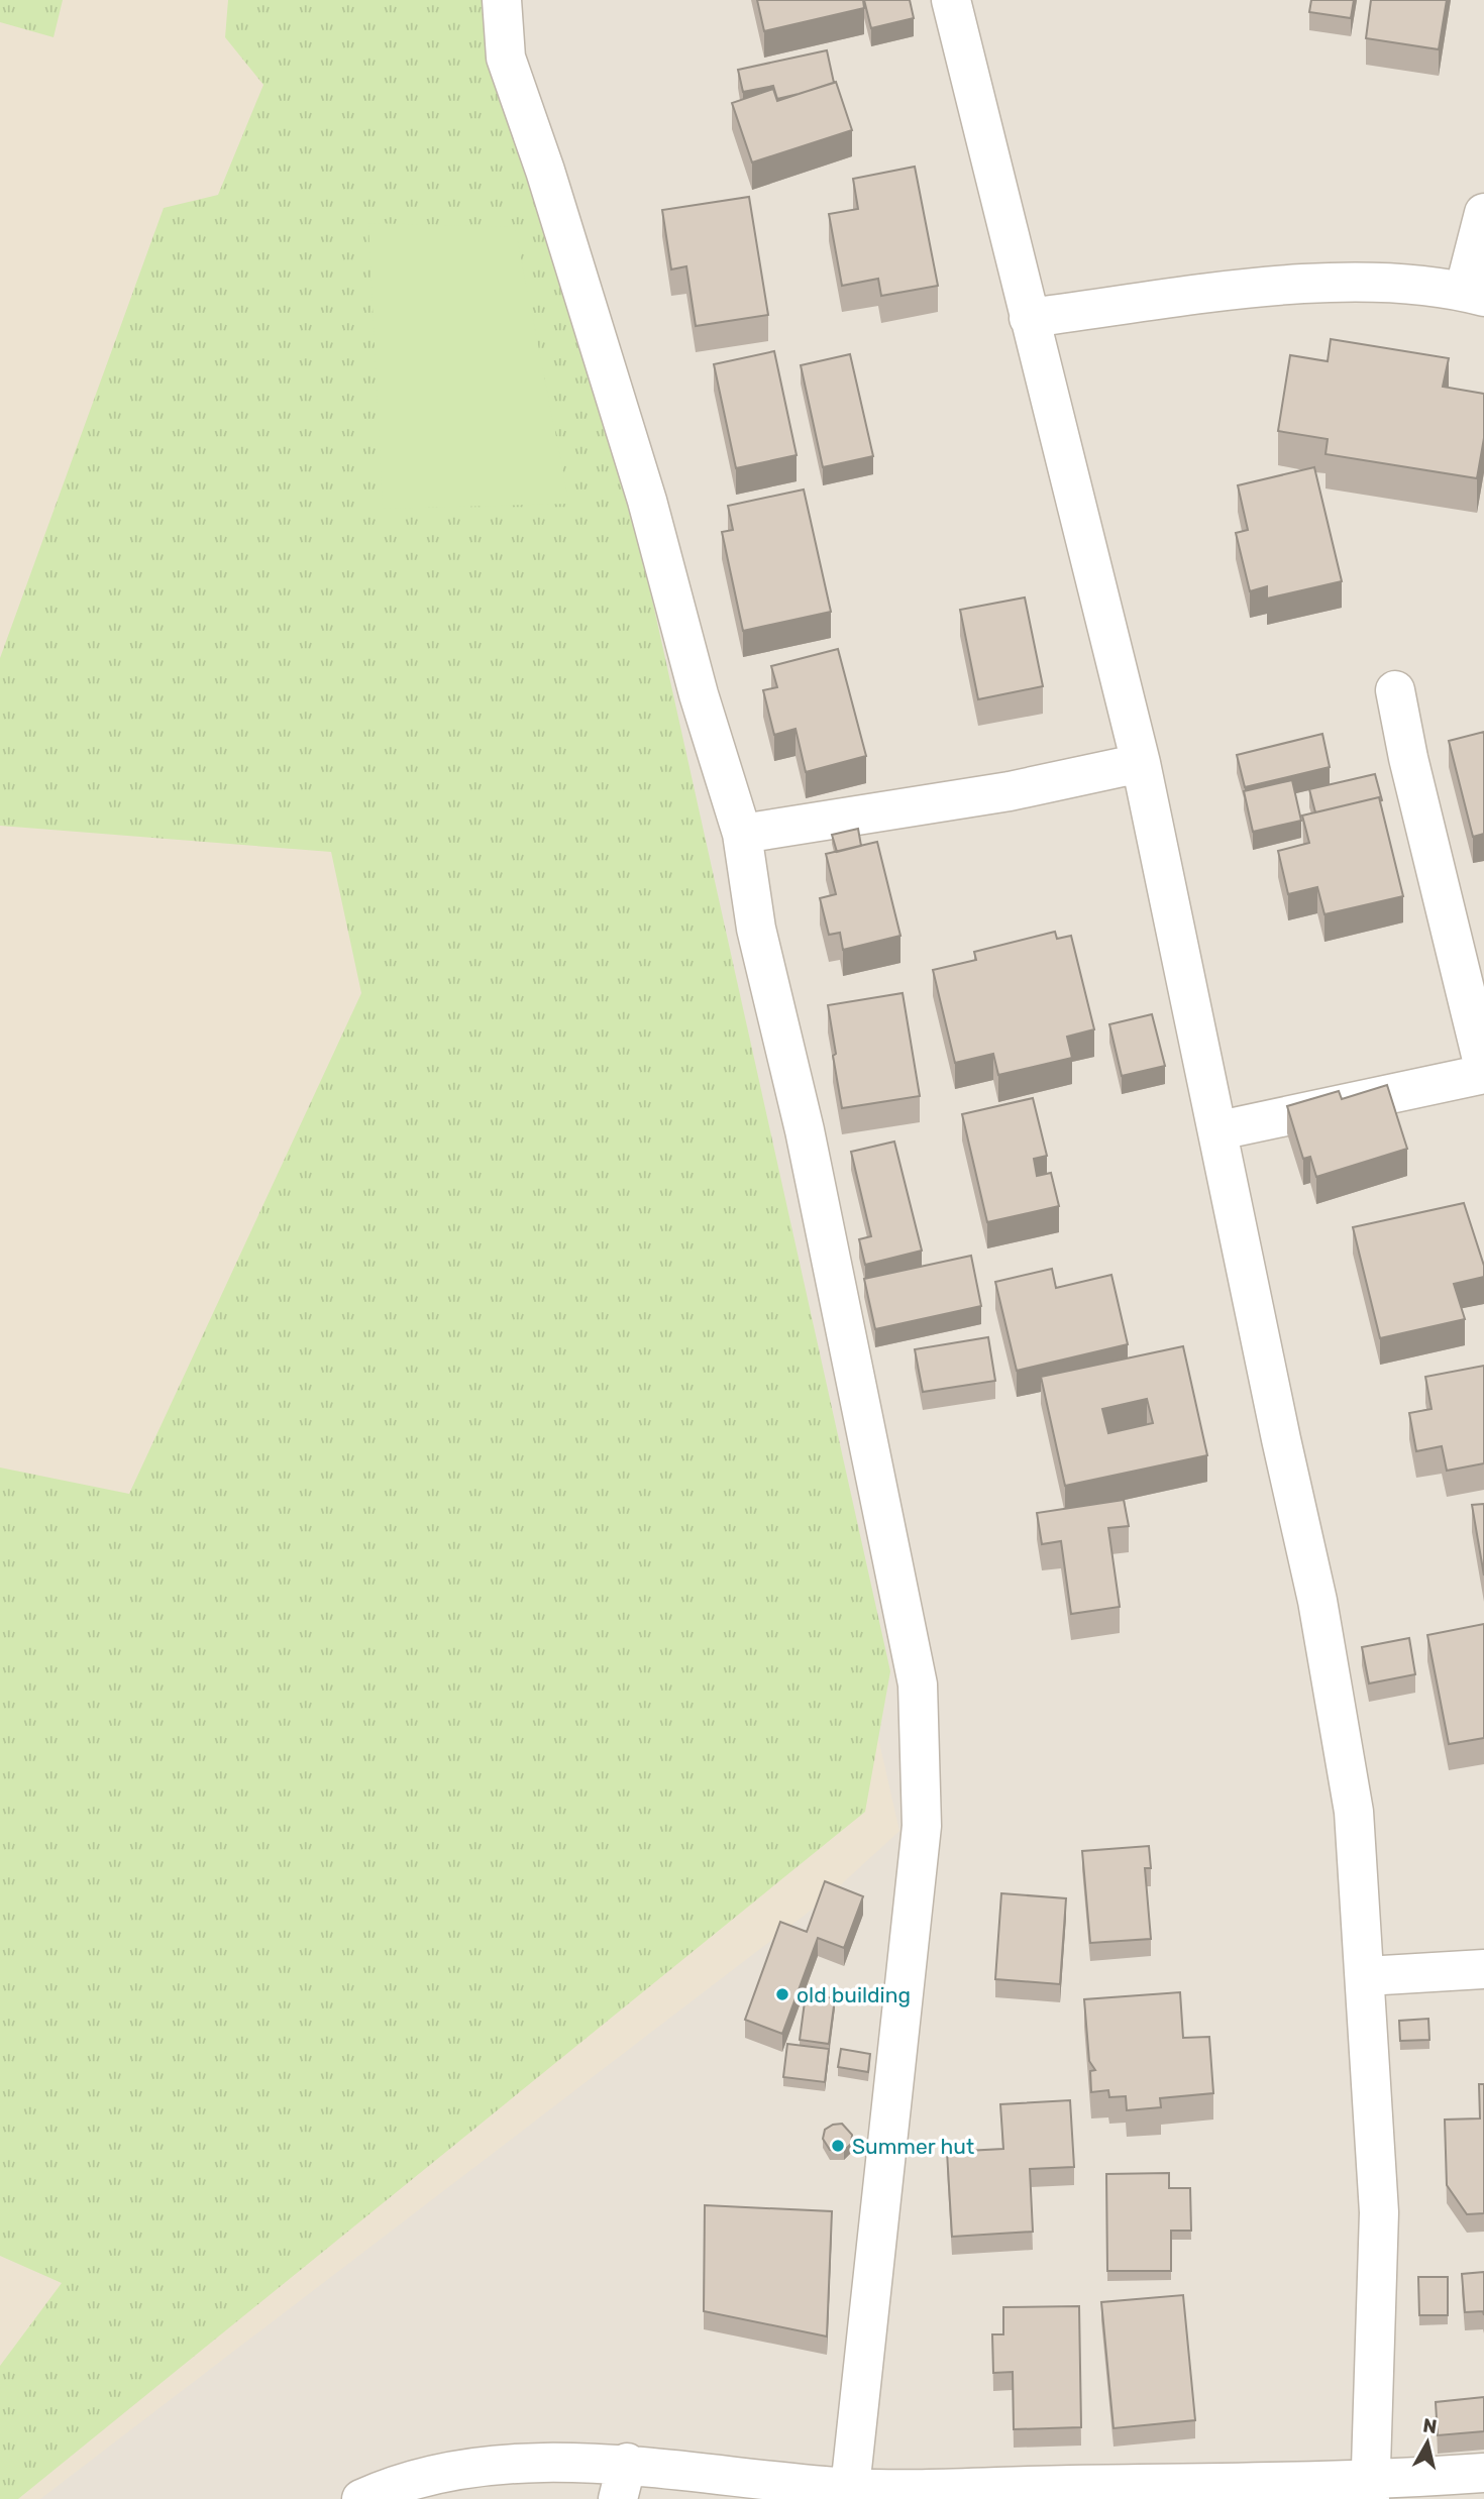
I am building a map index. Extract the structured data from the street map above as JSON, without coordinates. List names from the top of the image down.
{
  "places": ["old building", "Summer hut"],
  "north": "top"
}
